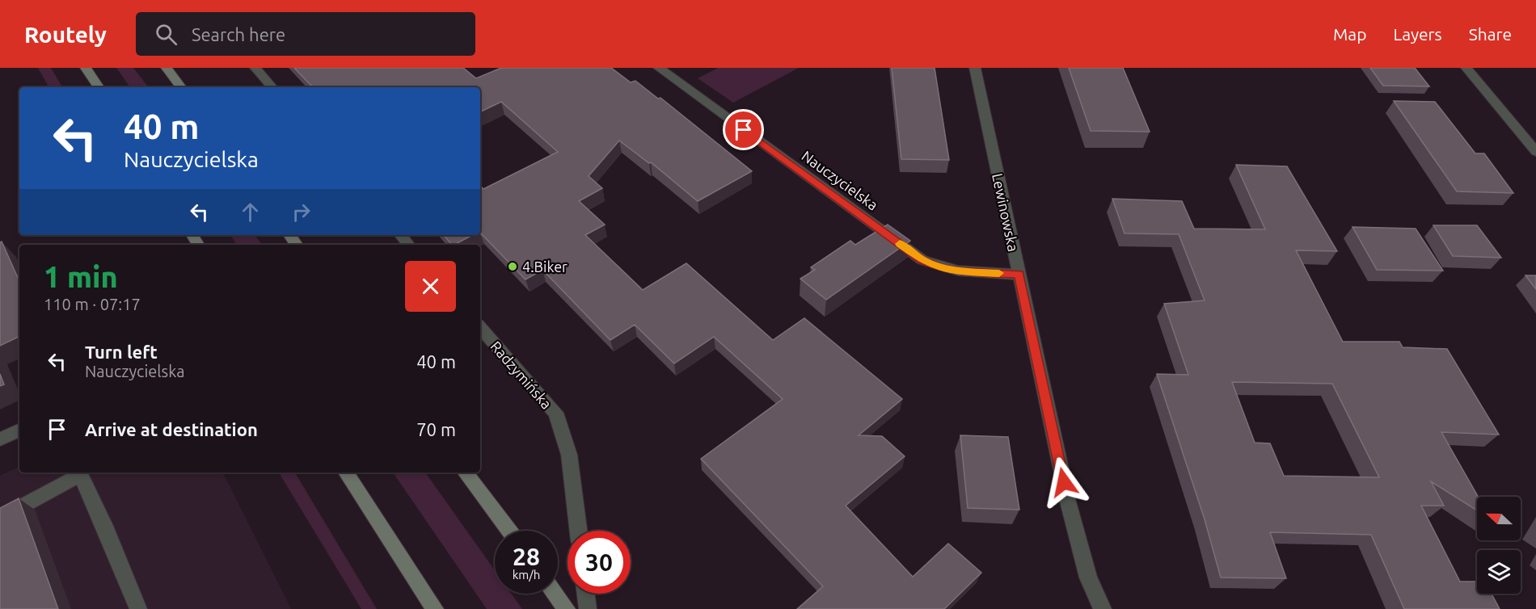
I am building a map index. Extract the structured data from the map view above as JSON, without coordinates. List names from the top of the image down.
{
  "streets": {
    "street": ["Nauczycielska", "Lewinowska", "Radzymińska"]
  },
  "crossings": [
    ["Nauczycielska", "Lewinowska"]
  ],
  "places": ["4.Biker"],
  "north": "left",
  "page": {
    "header": "Routely",
    "search": "Search here",
    "nav": ["Map", "Layers", "Share"],
    "turn": ["40 m", "Nauczycielska"],
    "heading": ["1 min", "110 m · 07:17"],
    "list": [
      {
        "name": "Turn left",
        "note": "Nauczycielska",
        "value": "40 m"
      },
      {
        "name": "Arrive at destination",
        "value": "70 m"
      }
    ],
    "speed": "28 km/h",
    "limit": "30"
  }
}
